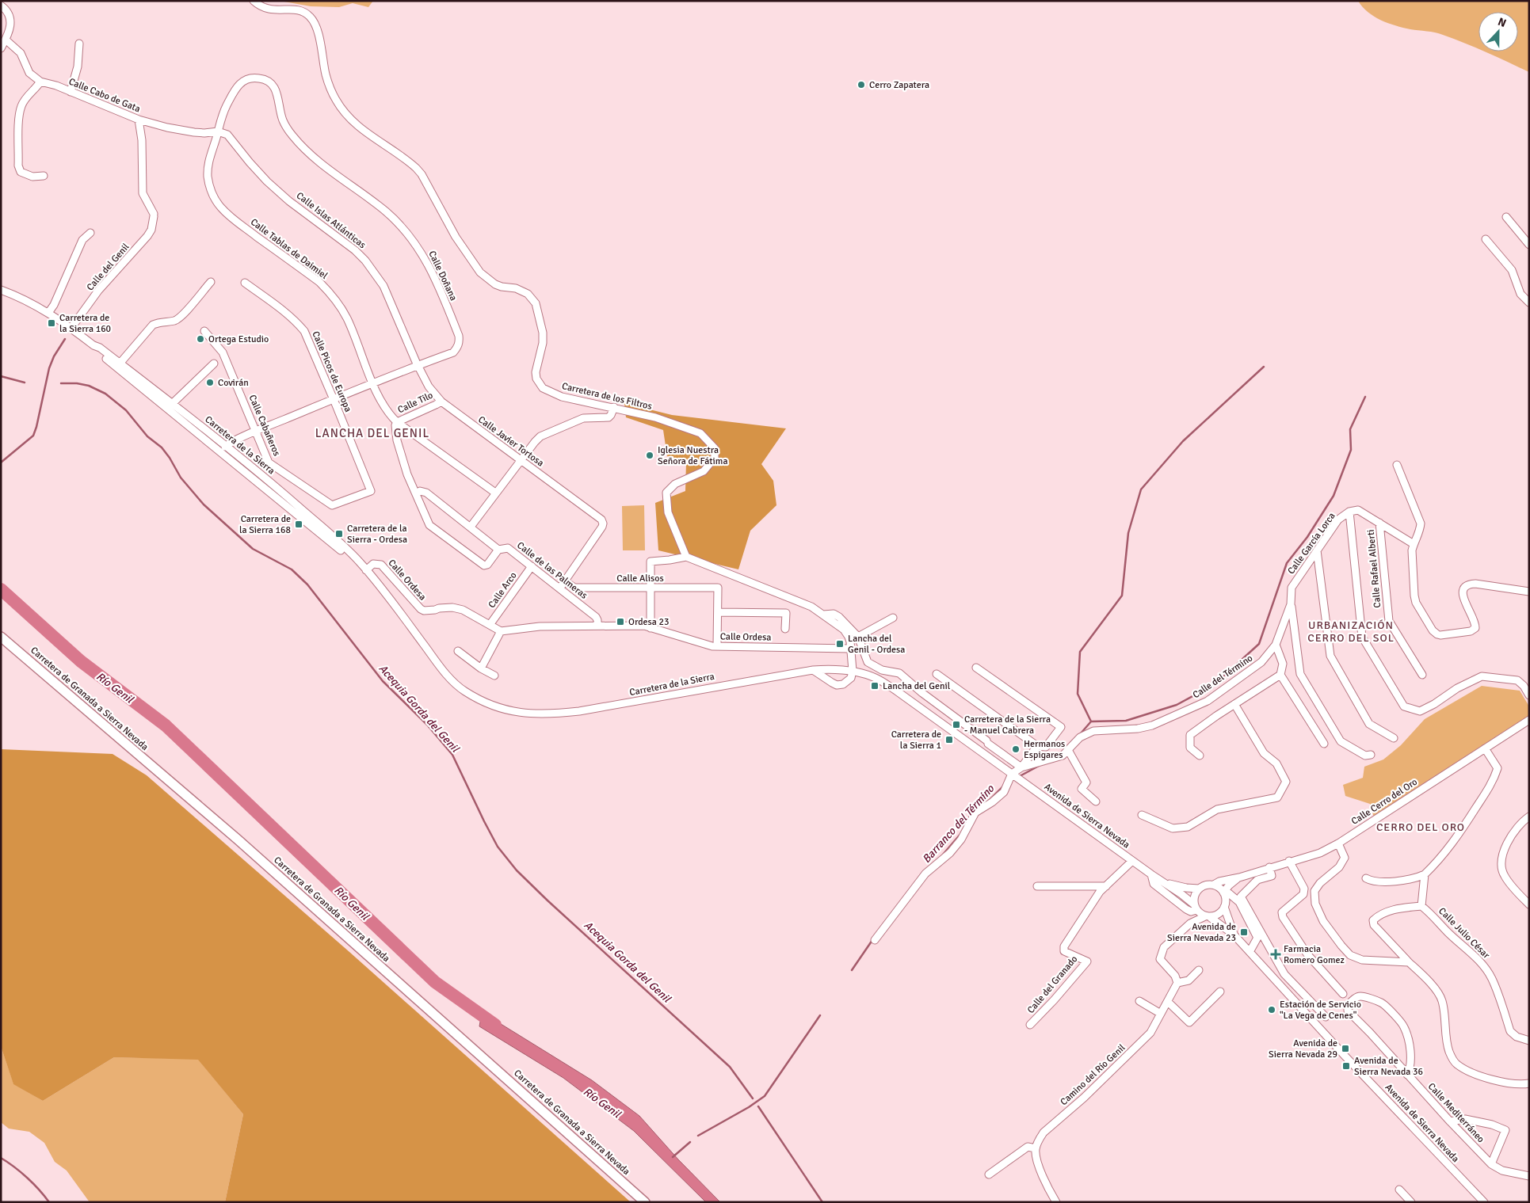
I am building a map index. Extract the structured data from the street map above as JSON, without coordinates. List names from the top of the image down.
{
  "streets": {
    "main road": ["Carretera de Granada a Sierra Nevada"],
    "street": [
      "Calle Cabo de Gata",
      "Calle Islas Atlánticas",
      "Calle Tablas de Daimiel",
      "Calle del Genil",
      "Calle Doñana",
      "Calle Picos de Europa",
      "Carretera de los Filtros",
      "Calle Tilo",
      "Calle Cabañeros",
      "Calle Javier Tortosa",
      "Carretera de la Sierra",
      "Calle García Lorca",
      "Calle Rafael Alberti",
      "Calle de las Palmeras",
      "Calle Alisos",
      "Calle Ordesa",
      "Calle Arco",
      "Calle del Término",
      "Calle Cerro del Oro",
      "Avenida de Sierra Nevada",
      "Calle Julio César",
      "Calle del Granado",
      "Camino del Río Genil",
      "Calle Mediterráneo"
    ]
  },
  "crossings": [
    ["Calle Cabo de Gata", "Calle Islas Atlánticas"],
    ["Calle Cabo de Gata", "Calle Tablas de Daimiel"],
    ["Calle Cabo de Gata", "Calle del Genil"],
    ["Calle Cabo de Gata", "Calle Doñana"],
    ["Calle Islas Atlánticas", "Calle Tablas de Daimiel"],
    ["Calle Islas Atlánticas", "Calle Doñana"],
    ["Calle Islas Atlánticas", "Calle Javier Tortosa"],
    ["Calle Tablas de Daimiel", "Calle Doñana"],
    ["Calle Tablas de Daimiel", "Calle Tilo"],
    ["Calle del Genil", "Carretera de la Sierra"],
    ["Calle Doñana", "Calle Picos de Europa"],
    ["Calle Doñana", "Calle Cabañeros"],
    ["Calle Doñana", "Calle Javier Tortosa"],
    ["Calle Doñana", "Carretera de la Sierra"],
    ["Calle Picos de Europa", "Calle Cabañeros"],
    ["Calle Tilo", "Calle Javier Tortosa"],
    ["Calle Javier Tortosa", "Calle Alisos"],
    ["Carretera de la Sierra", "Calle Ordesa"],
    ["Carretera de la Sierra", "Avenida de Sierra Nevada"],
    ["Calle García Lorca", "Calle Rafael Alberti"],
    ["Calle García Lorca", "Calle del Término"],
    ["Calle de las Palmeras", "Calle Ordesa"],
    ["Calle de las Palmeras", "Calle Arco"],
    ["Calle Ordesa", "Calle Arco"],
    ["Calle Cerro del Oro", "Avenida de Sierra Nevada"],
    ["Avenida de Sierra Nevada", "Calle del Granado"]
  ],
  "districts": ["LANCHA DEL GENIL", "URBANIZACIÓN CERRO DEL SOL", "CERRO DEL ORO"],
  "water": ["Río Genil", "Acequia Gorda del Genil", "Barranco del Término"],
  "places": {
    "other": [
      "Cerro Zapatera",
      "Ortega Estudio",
      "Covirán",
      "Iglesia Nuestra Señora de Fátima",
      "Hermanos Espigares",
      "Estación de Servicio \"La Vega de Cenes\""
    ],
    "transit": [
      "Carretera de la Sierra 160",
      "Carretera de la Sierra 168",
      "Carretera de la Sierra - Ordesa",
      "Ordesa 23",
      "Lancha del Genil - Ordesa",
      "Lancha del Genil",
      "Carretera de la Sierra - Manuel Cabrera",
      "Carretera de la Sierra 1",
      "Avenida de Sierra Nevada 23",
      "Avenida de Sierra Nevada 29",
      "Avenida de Sierra Nevada 36"
    ],
    "health": ["Farmacia Romero Gomez"]
  },
  "north": "top"
}
